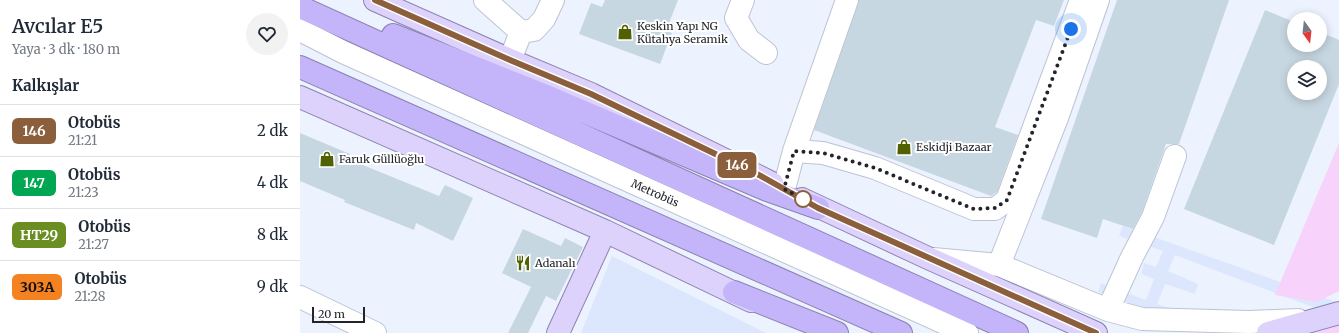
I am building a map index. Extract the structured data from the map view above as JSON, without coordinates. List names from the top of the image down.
{
  "streets": {
    "street": ["Metrobüs"]
  },
  "places": {
    "shop": ["Keskin Yapı NG Kütahya Seramik", "Eskidji Bazaar", "Faruk Güllüoğlu"],
    "restaurant": ["Adanalı"]
  },
  "lines": ["bus line 146"],
  "scale_bar": "20 m",
  "north": "bottom",
  "page": {
    "heading": [
      ["Avcılar E5", "Yaya · 3 dk · 180 m"],
      "Kalkışlar"
    ],
    "on_map": "146",
    "list": [
      {
        "mark": "146",
        "name": "Otobüs",
        "note": "21:21",
        "value": "2 dk"
      },
      {
        "mark": "147",
        "name": "Otobüs",
        "note": "21:23",
        "value": "4 dk"
      },
      {
        "mark": "HT29",
        "name": "Otobüs",
        "note": "21:27",
        "value": "8 dk"
      },
      {
        "mark": "303A",
        "name": "Otobüs",
        "note": "21:28",
        "value": "9 dk"
      }
    ],
    "scale": "20 m"
  }
}
